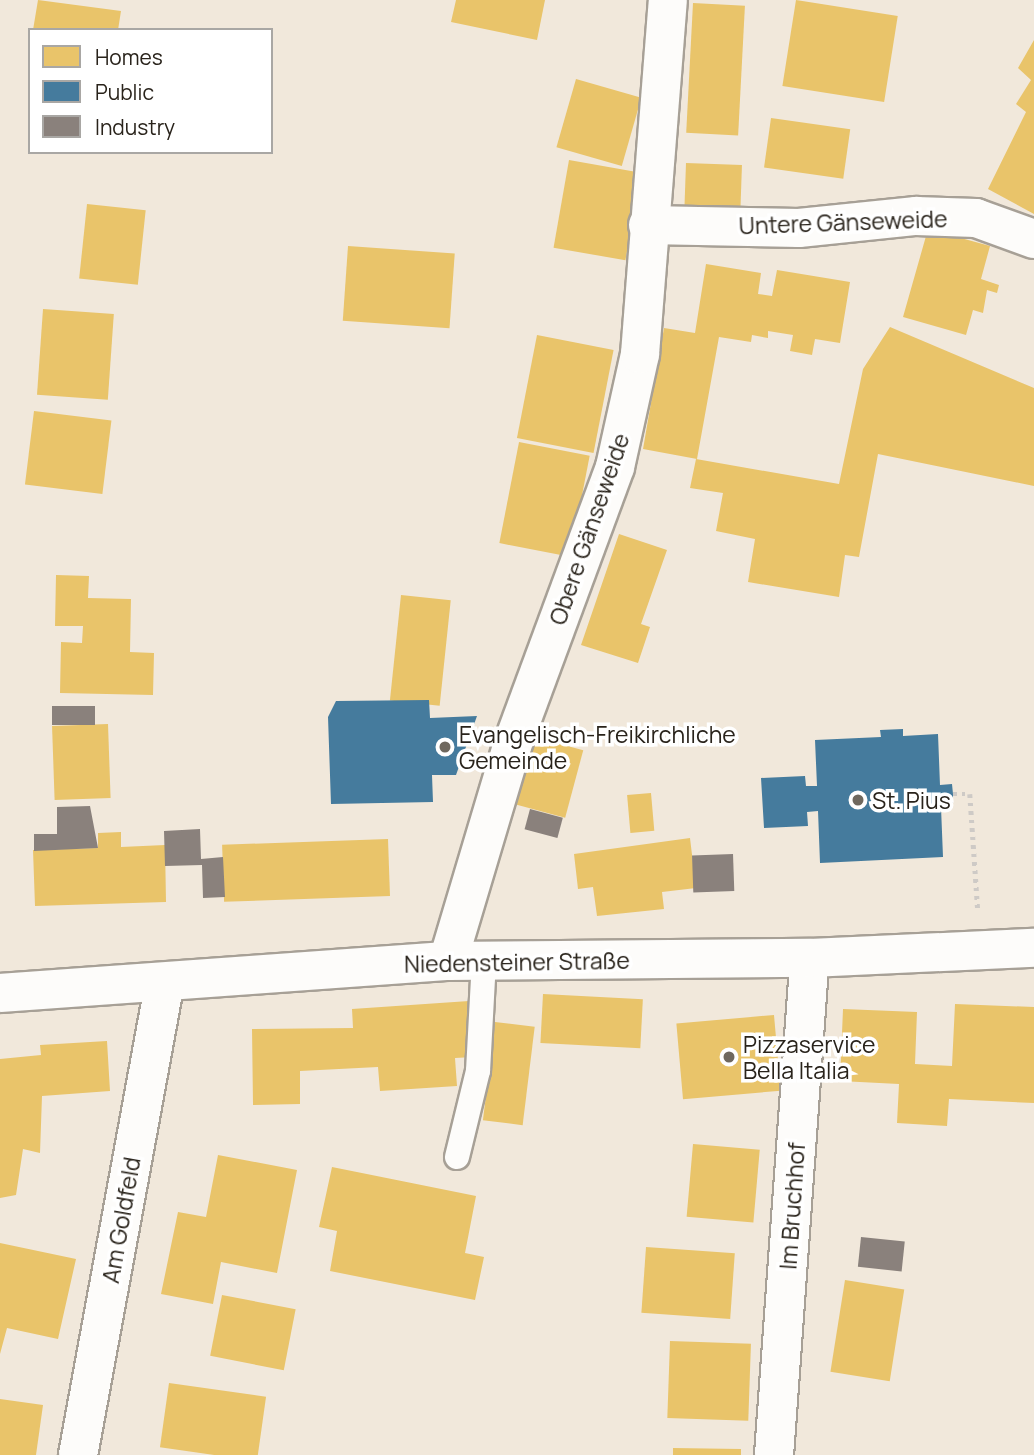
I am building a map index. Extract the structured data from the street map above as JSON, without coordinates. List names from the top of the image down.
{
  "streets": {
    "street": [
      "Untere Gänseweide",
      "Obere Gänseweide",
      "Niedensteiner Straße",
      "Im Bruchhof",
      "Am Goldfeld"
    ]
  },
  "crossings": [
    ["Untere Gänseweide", "Obere Gänseweide"],
    ["Obere Gänseweide", "Niedensteiner Straße"],
    ["Niedensteiner Straße", "Im Bruchhof"],
    ["Niedensteiner Straße", "Am Goldfeld"]
  ],
  "places": ["Evangelisch-Freikirchliche Gemeinde", "St. Pius", "Pizzaservice Bella Italia"],
  "legend": ["Homes", "Public", "Industry"]
}
